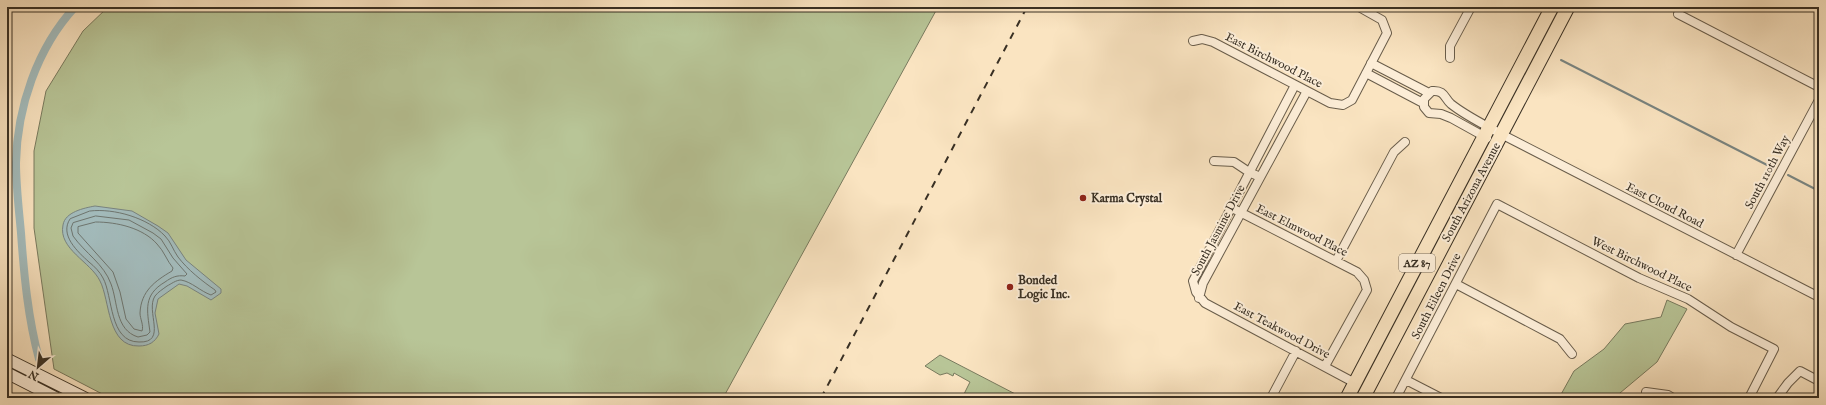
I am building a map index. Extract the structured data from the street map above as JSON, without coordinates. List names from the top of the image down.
{
  "streets": {
    "main road": ["South Arizona Avenue", "AZ 87"],
    "street": [
      "East Birchwood Place",
      "South 110th Way",
      "East Cloud Road",
      "South Jasmine Drive",
      "East Elmwood Place",
      "West Birchwood Place",
      "South Eileen Drive",
      "East Teakwood Drive"
    ]
  },
  "crossings": [
    ["East Birchwood Place", "South Jasmine Drive"],
    ["South 110th Way", "East Cloud Road"],
    ["South Arizona Avenue", "East Cloud Road"],
    ["South Arizona Avenue", "East Teakwood Drive"],
    ["South Jasmine Drive", "East Elmwood Place"],
    ["South Jasmine Drive", "East Teakwood Drive"],
    ["East Elmwood Place", "East Teakwood Drive"],
    ["West Birchwood Place", "South Eileen Drive"]
  ],
  "places": ["Karma Crystal", "Bonded Logic Inc."],
  "north": "bottom left"
}
